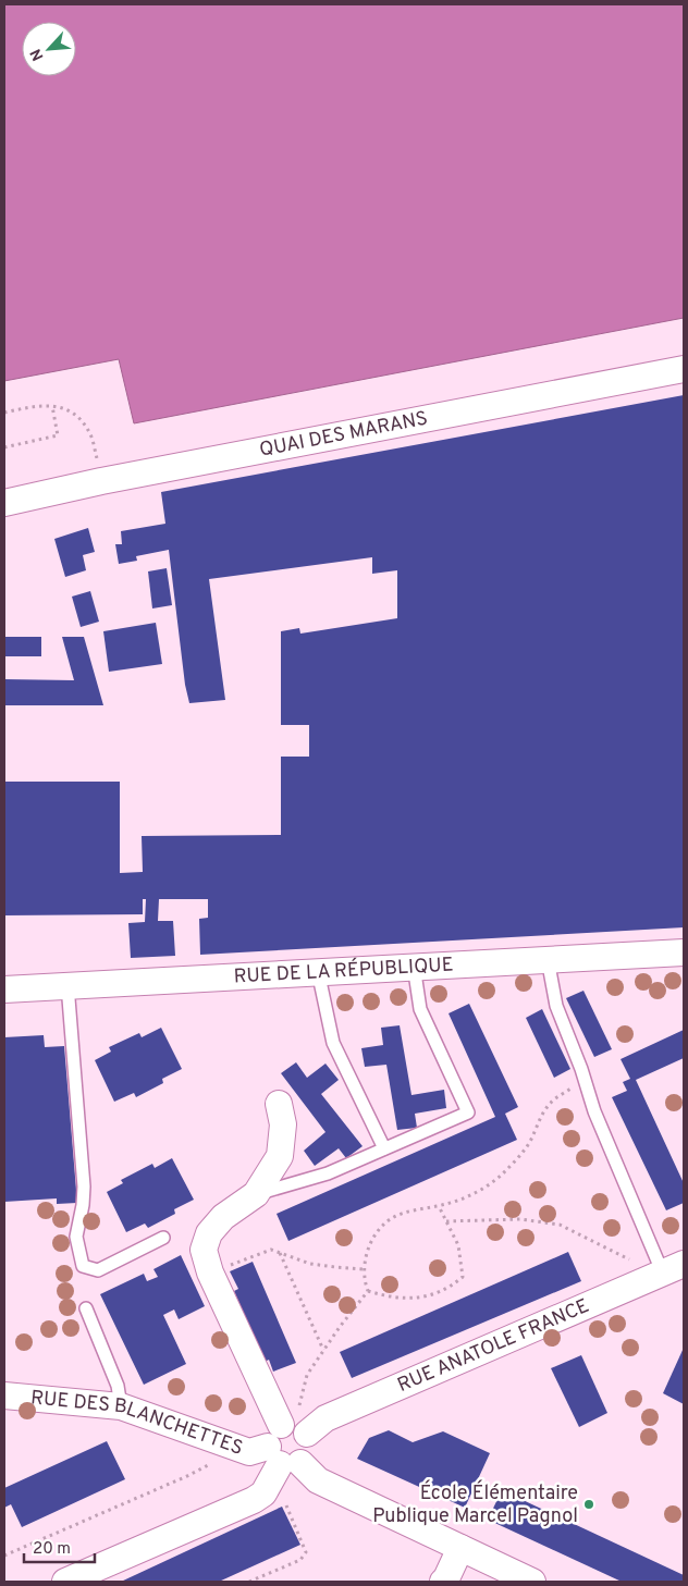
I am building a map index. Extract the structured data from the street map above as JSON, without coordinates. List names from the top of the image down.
{
  "streets": {
    "street": [
      "QUAI DES MARANS",
      "RUE DE LA RÉPUBLIQUE",
      "RUE ANATOLE FRANCE",
      "RUE DES BLANCHETTES"
    ]
  },
  "places": ["École Élémentaire Publique Marcel Pagnol"],
  "scale_bar": "20 m",
  "north": "bottom left"
}
